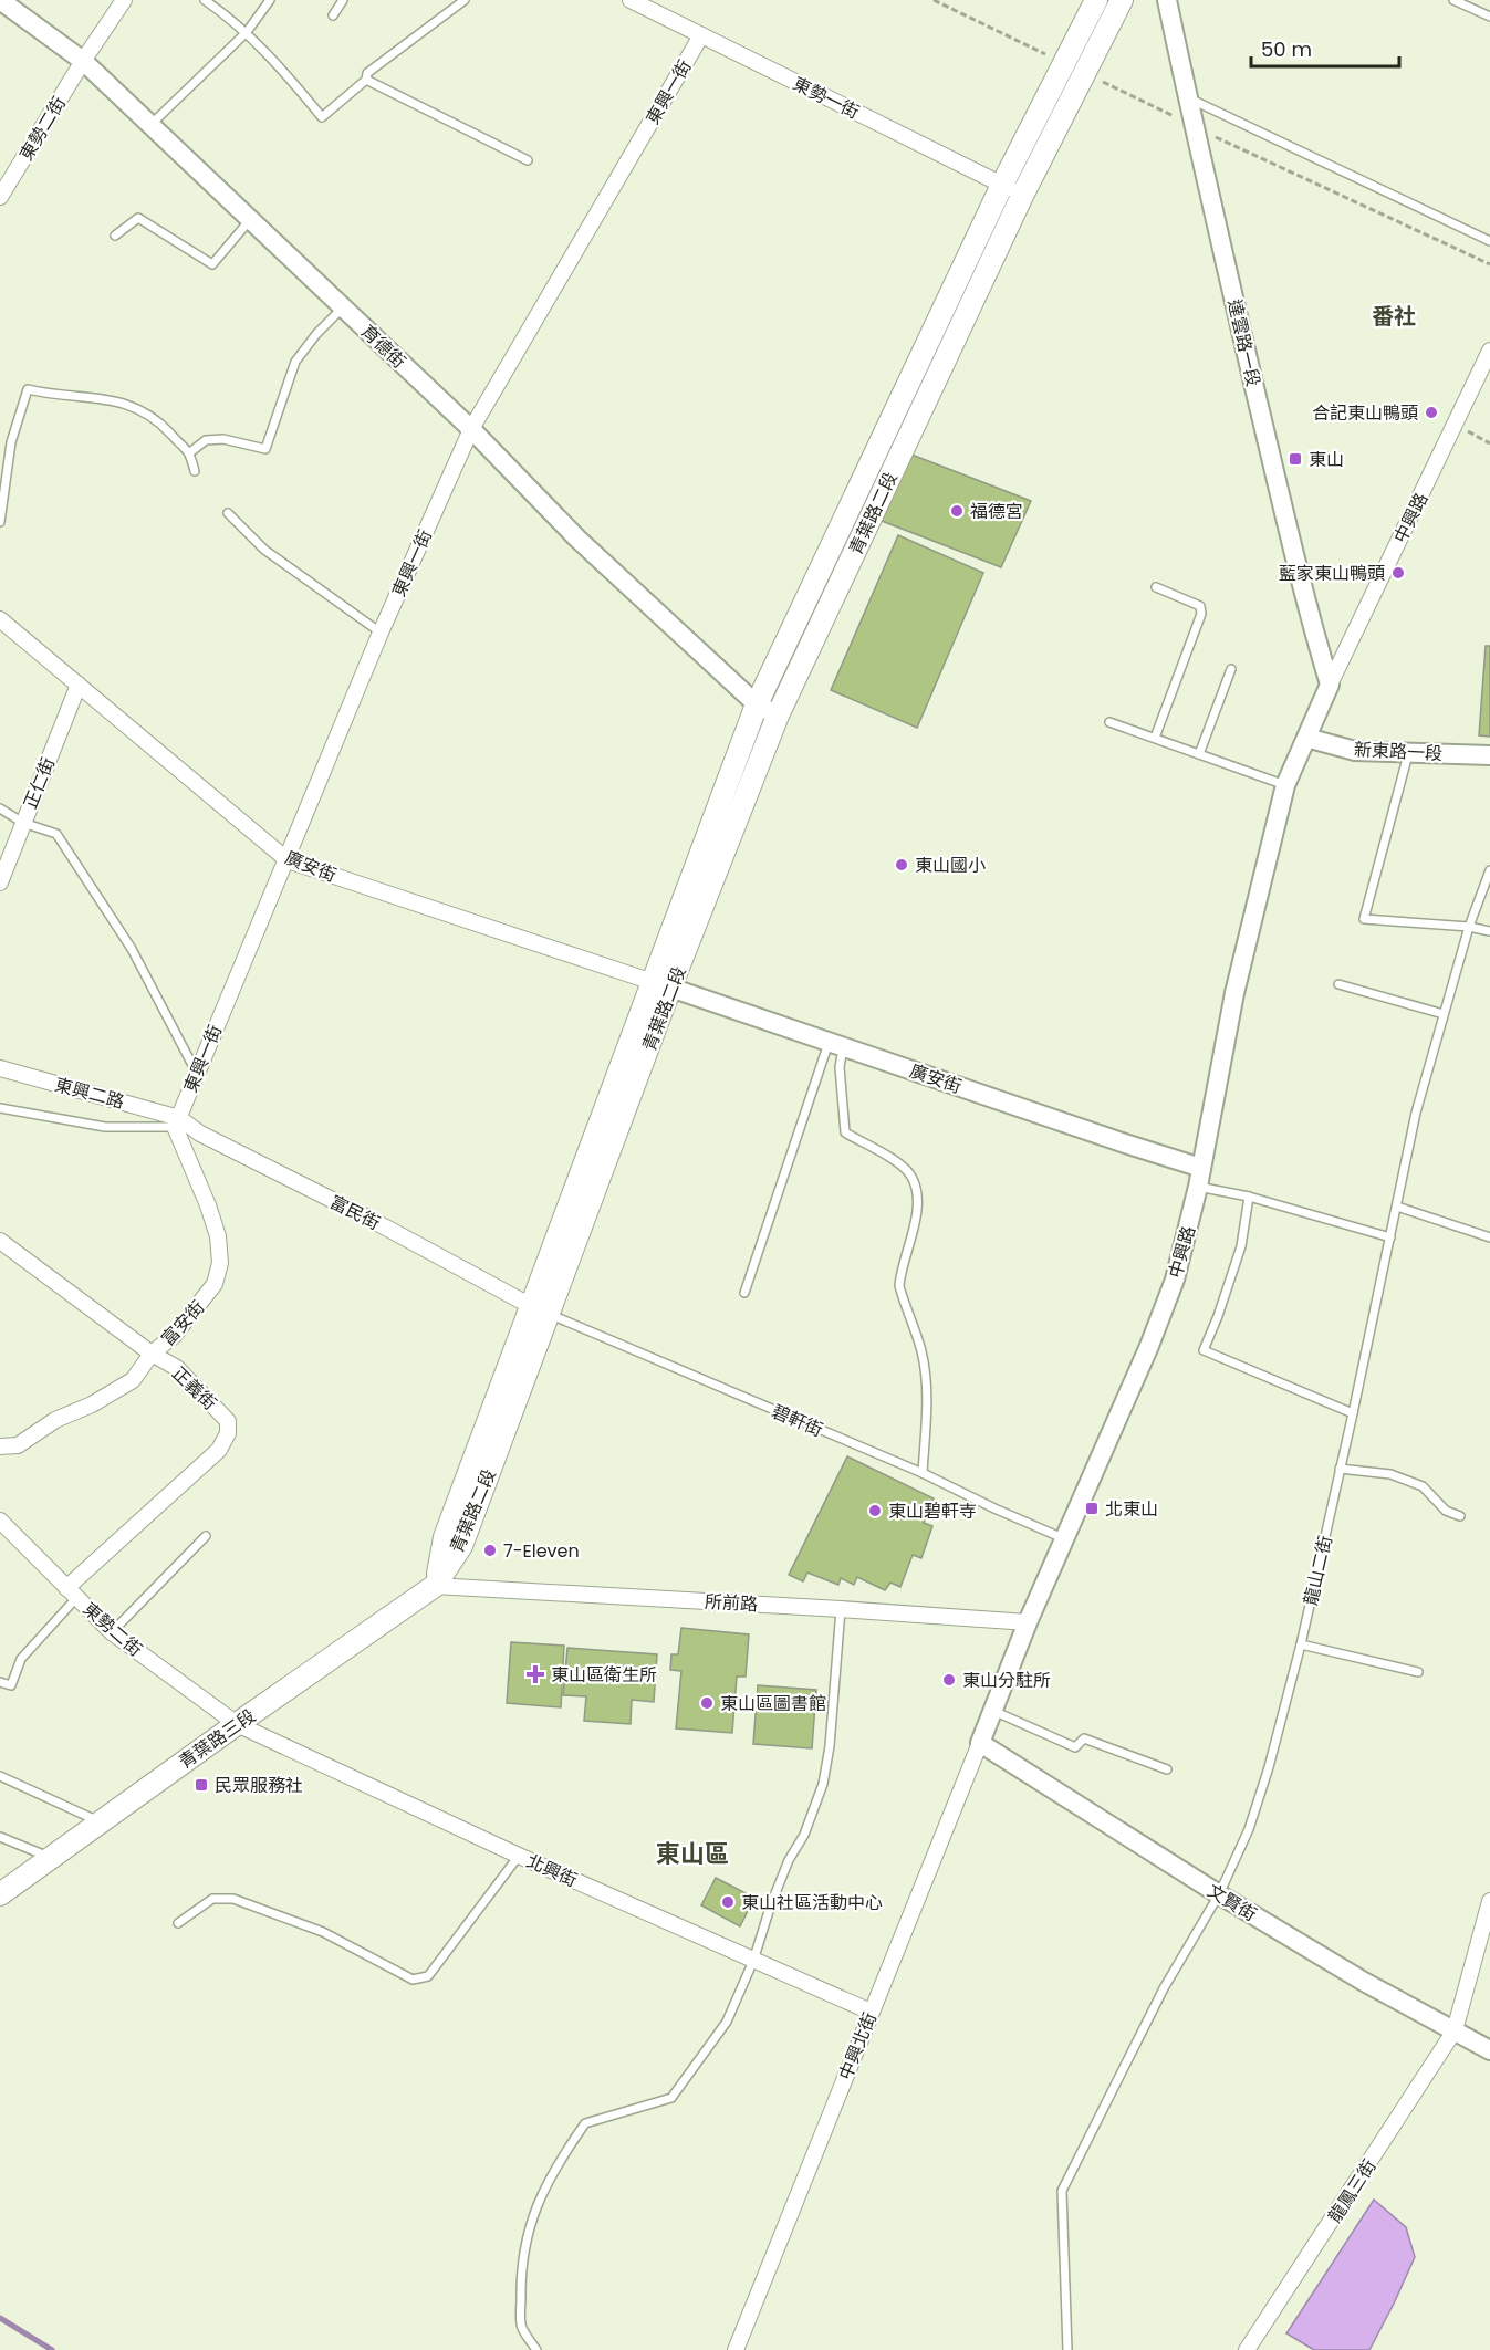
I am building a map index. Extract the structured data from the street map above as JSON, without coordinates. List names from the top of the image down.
{
  "streets": {
    "main road": ["青葉路二段", "青葉路三段"],
    "street": [
      "東興一街",
      "東勢一街",
      "東勢二街",
      "達雲路一段",
      "育德街",
      "中興路",
      "新東路一段",
      "正仁街",
      "廣安街",
      "東興二路",
      "富民街",
      "富安街",
      "正義街",
      "所前路",
      "北興街",
      "文賢街",
      "中興北街",
      "龍鳳三街"
    ],
    "lane": ["碧軒街", "龍山二街"]
  },
  "crossings": [
    ["東興一街", "東勢一街"],
    ["東興一街", "育德街"],
    ["東興一街", "廣安街"],
    ["東興一街", "東興二路"],
    ["東興一街", "富民街"],
    ["東興一街", "富安街"],
    ["東勢一街", "青葉路二段"],
    ["東勢二街", "育德街"],
    ["東勢二街", "正義街"],
    ["東勢二街", "青葉路三段"],
    ["東勢二街", "北興街"],
    ["達雲路一段", "中興路"],
    ["育德街", "青葉路二段"],
    ["青葉路二段", "廣安街"],
    ["青葉路二段", "富民街"],
    ["青葉路二段", "碧軒街"],
    ["青葉路二段", "所前路"],
    ["青葉路二段", "青葉路三段"],
    ["中興路", "新東路一段"],
    ["中興路", "廣安街"],
    ["中興路", "碧軒街"],
    ["中興路", "所前路"],
    ["中興路", "文賢街"],
    ["中興路", "中興北街"],
    ["正仁街", "廣安街"],
    ["東興二路", "富民街"],
    ["東興二路", "富安街"],
    ["富民街", "富安街"],
    ["富民街", "碧軒街"],
    ["富安街", "正義街"],
    ["龍山二街", "文賢街"],
    ["所前路", "青葉路三段"],
    ["青葉路三段", "北興街"],
    ["北興街", "中興北街"],
    ["文賢街", "中興北街"],
    ["文賢街", "龍鳳三街"]
  ],
  "districts": ["番社", "東山區"],
  "places": {
    "other": [
      "合記東山鴨頭",
      "福德宮",
      "藍家東山鴨頭",
      "東山國小",
      "東山碧軒寺",
      "7-Eleven",
      "東山分駐所",
      "東山區圖書館",
      "東山社區活動中心"
    ],
    "transit": ["東山", "北東山", "民眾服務社"],
    "health": ["東山區衛生所"]
  },
  "scale_bar": "50 m"
}
